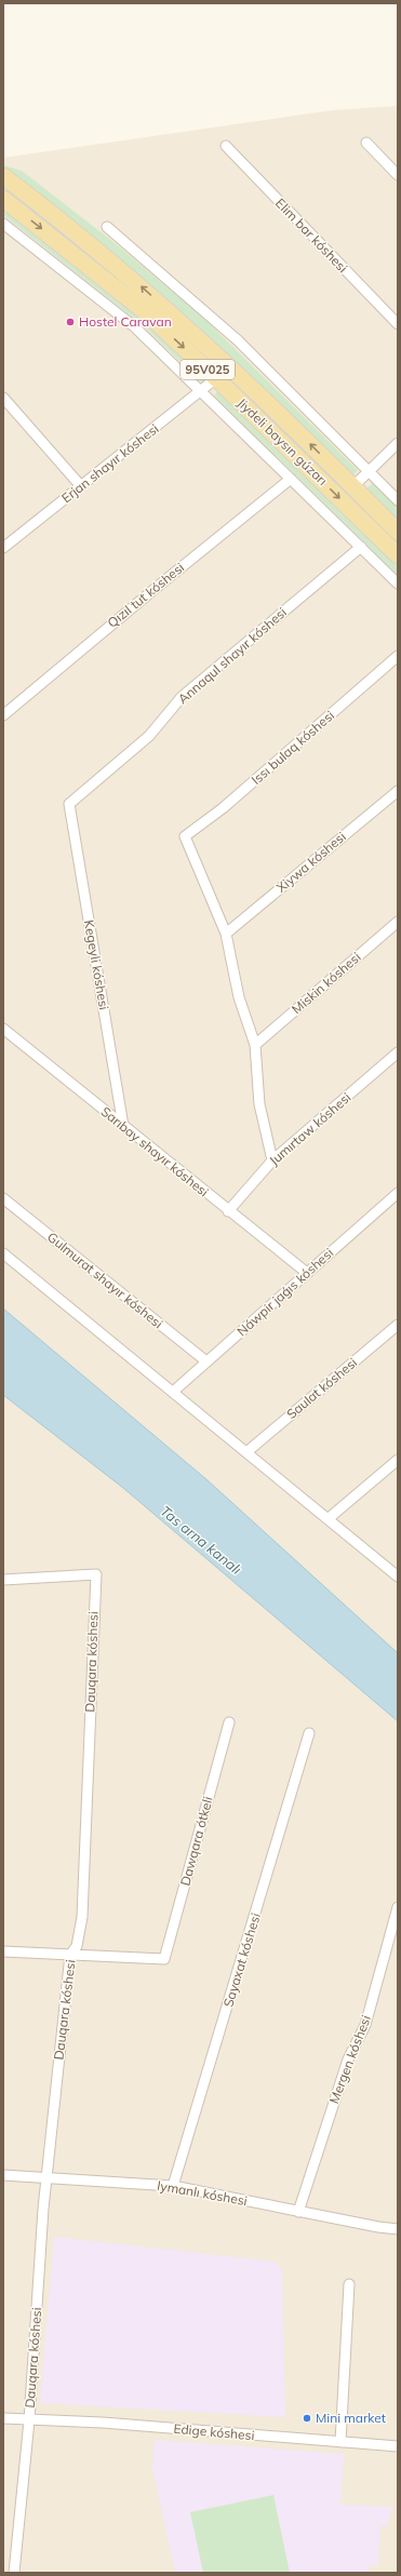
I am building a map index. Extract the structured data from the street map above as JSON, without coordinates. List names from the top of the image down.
{
  "streets": {
    "main road": ["95V025", "Jiydeli baysın gúzarı"],
    "street": [
      "Elim bar kóshesi",
      "Erjan shayır kóshesi",
      "Qızıl tut kóshesi",
      "Annaqul shayır kóshesi",
      "Issı bulaq kóshesi",
      "Xiywa kóshesi",
      "Kegeyli kóshesi",
      "Miskin kóshesi",
      "Jumırtaw kóshesi",
      "Sarıbay shayır kóshesi",
      "Gulmurat shayır kóshesi",
      "Náwpir jaǵıs kóshesi",
      "Saulat kóshesi",
      "Dauqara kóshesi",
      "Dawqara ótkeli",
      "Sayaxat kóshesi",
      "Mergen kóshesi",
      "Iymanlı kóshesi",
      "Edige kóshesi"
    ]
  },
  "crossings": [
    ["Jiydeli baysın gúzarı", "Erjan shayır kóshesi"],
    ["Annaqul shayır kóshesi", "Kegeyli kóshesi"],
    ["Issı bulaq kóshesi", "Xiywa kóshesi"],
    ["Kegeyli kóshesi", "Sarıbay shayır kóshesi"],
    ["Jumırtaw kóshesi", "Sarıbay shayır kóshesi"],
    ["Sarıbay shayır kóshesi", "Náwpir jaǵıs kóshesi"],
    ["Gulmurat shayır kóshesi", "Náwpir jaǵıs kóshesi"],
    ["Dauqara kóshesi", "Dawqara ótkeli"],
    ["Dauqara kóshesi", "Iymanlı kóshesi"],
    ["Dauqara kóshesi", "Edige kóshesi"],
    ["Sayaxat kóshesi", "Iymanlı kóshesi"],
    ["Mergen kóshesi", "Iymanlı kóshesi"]
  ],
  "water": ["Tas arna kanalı"],
  "places": ["Hostel Caravan", "Mini market"]
}
